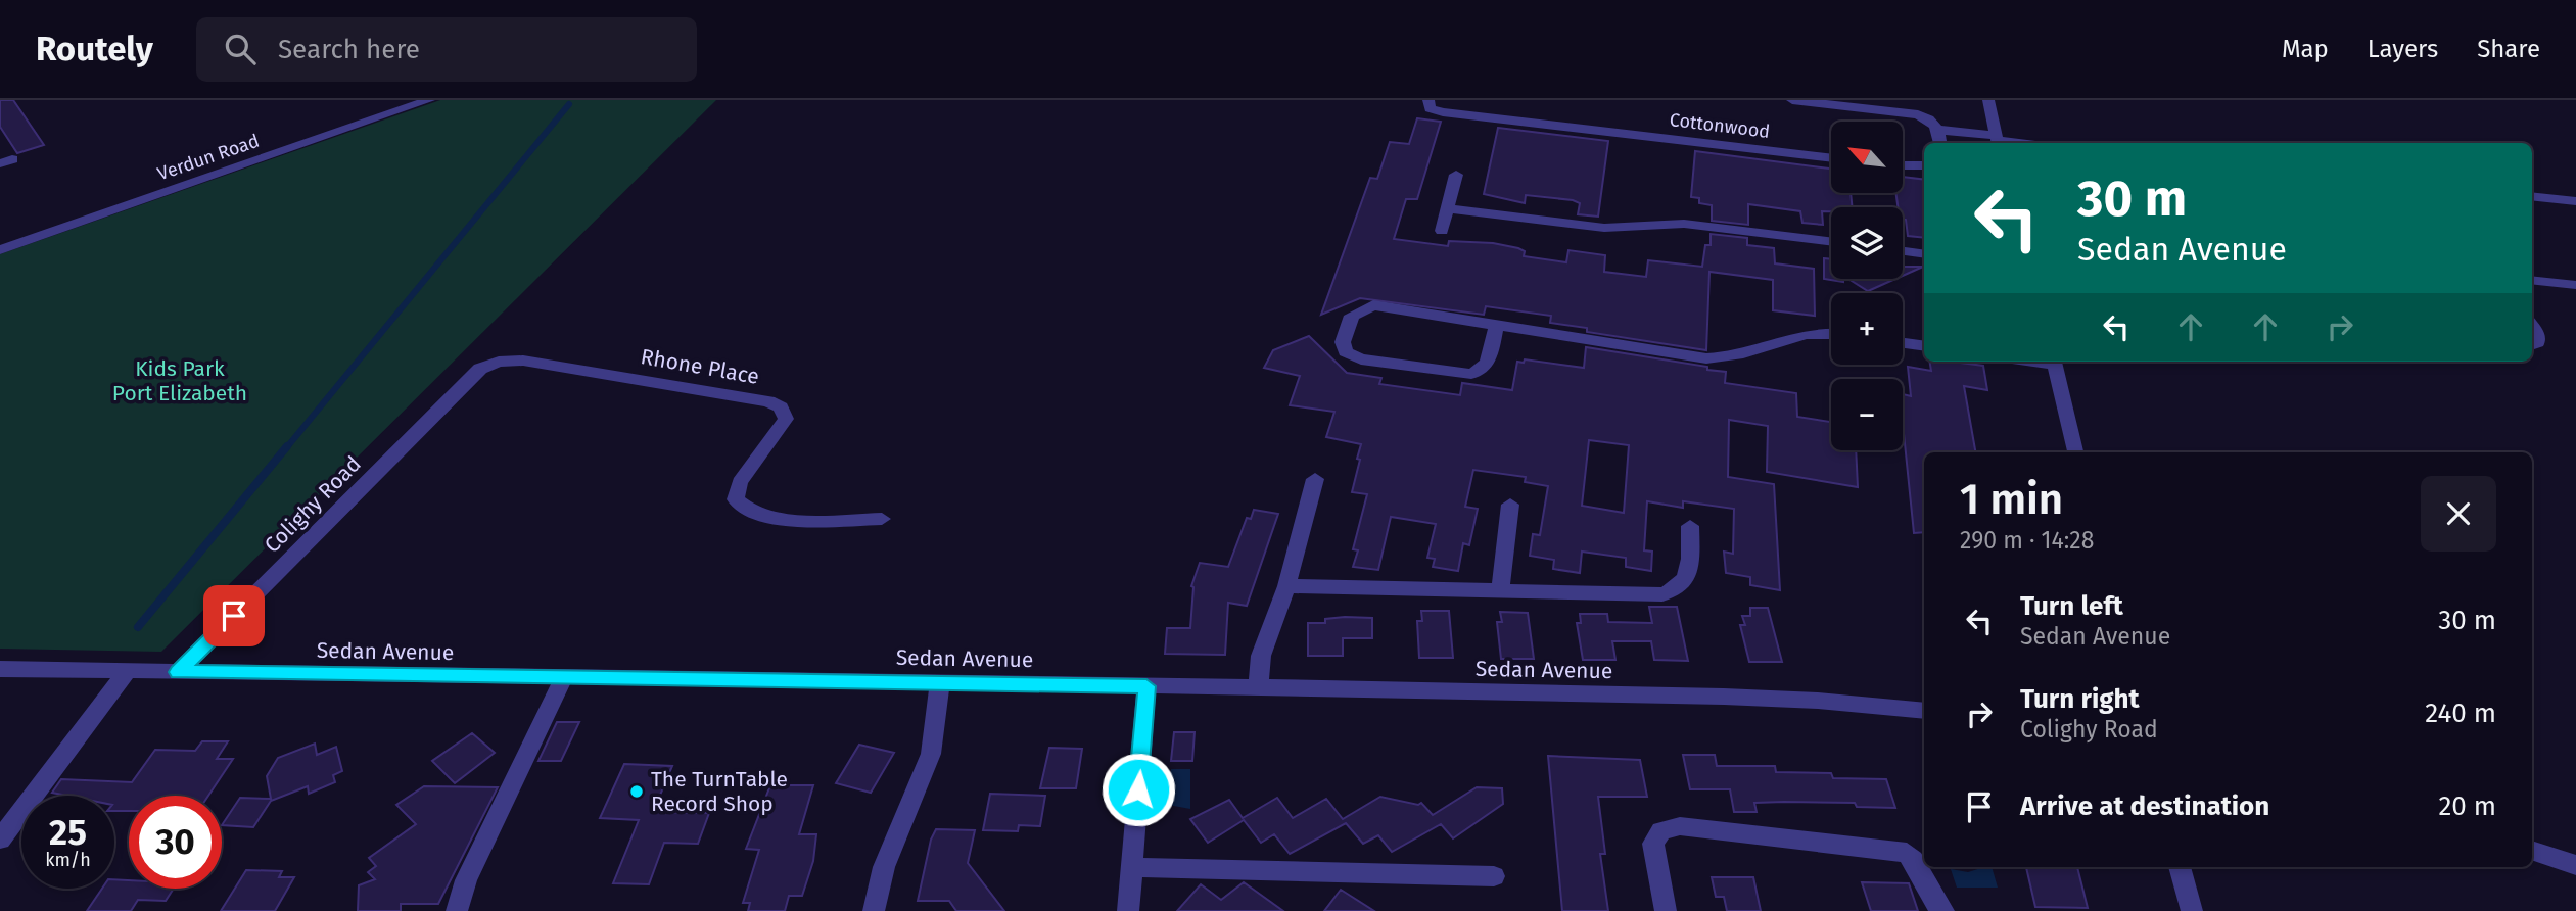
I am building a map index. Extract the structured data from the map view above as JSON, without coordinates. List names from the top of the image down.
{
  "streets": {
    "street": [
      "Cottonwood",
      "Verdun Road",
      "Rhone Place",
      "Colighy Road",
      "Sedan Avenue"
    ]
  },
  "crossings": [
    ["Rhone Place", "Colighy Road"],
    ["Colighy Road", "Sedan Avenue"]
  ],
  "parks": ["Kids Park Port Elizabeth"],
  "places": ["The TurnTable Record Shop"],
  "north": "top left",
  "page": {
    "header": "Routely",
    "search": "Search here",
    "nav": ["Map", "Layers", "Share"],
    "map_buttons": ["+", "−"],
    "turn": ["30 m", "Sedan Avenue"],
    "heading": ["1 min", "290 m · 14:28"],
    "list": [
      {
        "name": "Turn left",
        "note": "Sedan Avenue",
        "value": "30 m"
      },
      {
        "name": "Turn right",
        "note": "Colighy Road",
        "value": "240 m"
      },
      {
        "name": "Arrive at destination",
        "value": "20 m"
      }
    ],
    "speed": "25 km/h",
    "limit": "30"
  }
}
